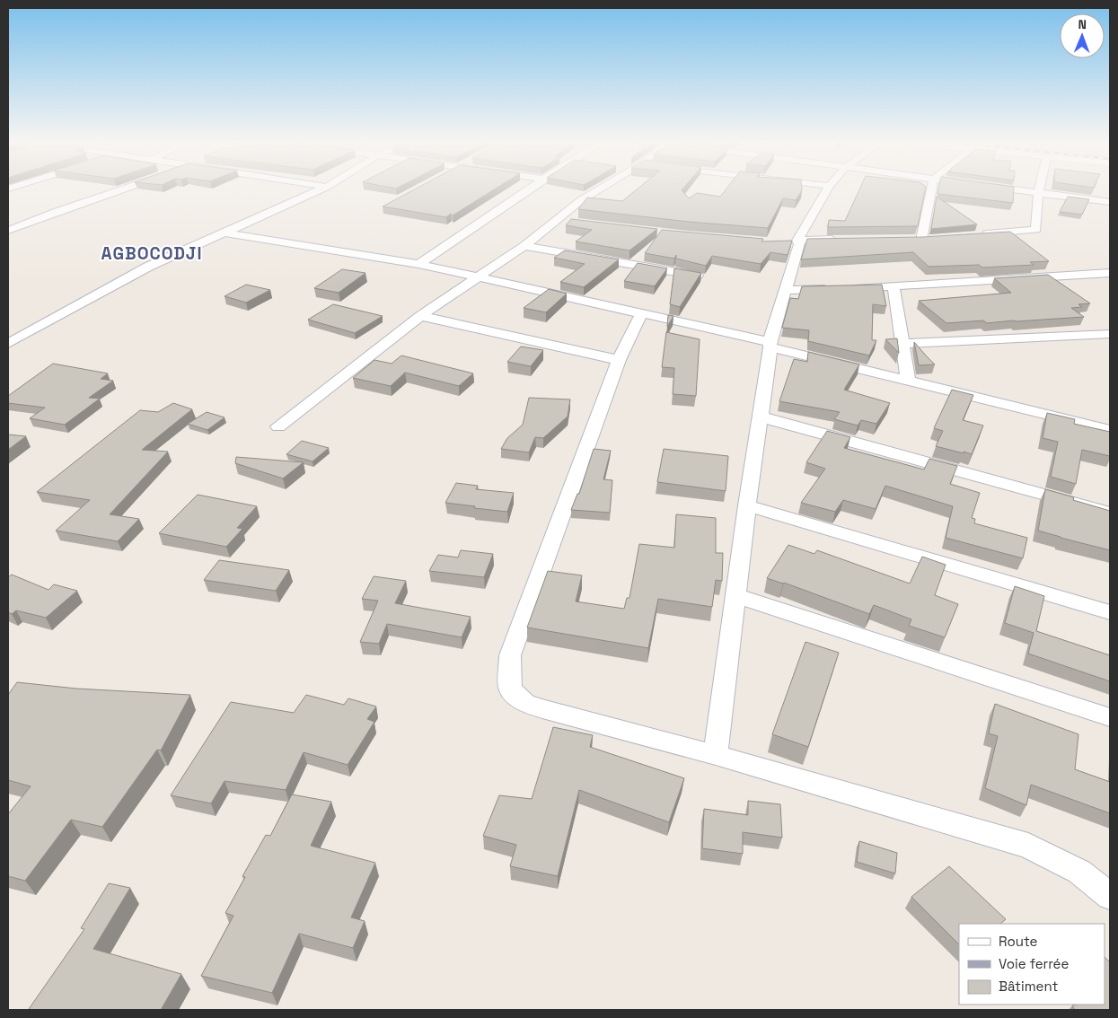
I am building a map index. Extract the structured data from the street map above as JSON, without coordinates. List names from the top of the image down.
{
  "districts": ["AGBOCODJI"],
  "legend": ["Route", "Voie ferrée", "Bâtiment"],
  "north": "top"
}
